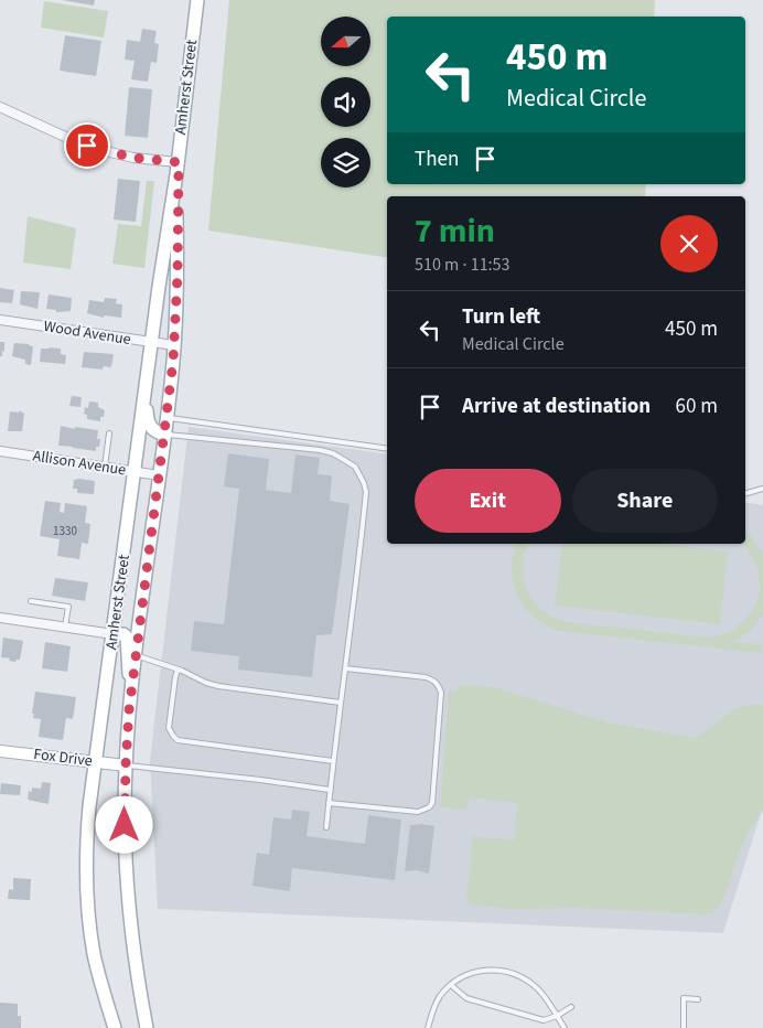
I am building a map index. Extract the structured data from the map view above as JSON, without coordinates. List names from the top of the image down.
{
  "streets": {
    "main road": ["Amherst Street", "Fox Drive"],
    "street": ["Wood Avenue", "Allison Avenue"]
  },
  "crossings": [
    ["Amherst Street", "Wood Avenue"],
    ["Amherst Street", "Allison Avenue"],
    ["Amherst Street", "Fox Drive"]
  ],
  "house_numbers": ["1330"],
  "north": "left",
  "page": {
    "turn": ["450 m", "Medical Circle"],
    "then": "Then",
    "heading": ["7 min", "510 m · 11:53"],
    "list": [
      {
        "name": "Turn left",
        "note": "Medical Circle",
        "value": "450 m"
      },
      {
        "name": "Arrive at destination",
        "value": "60 m"
      }
    ],
    "buttons": ["Exit", "Share"]
  }
}
